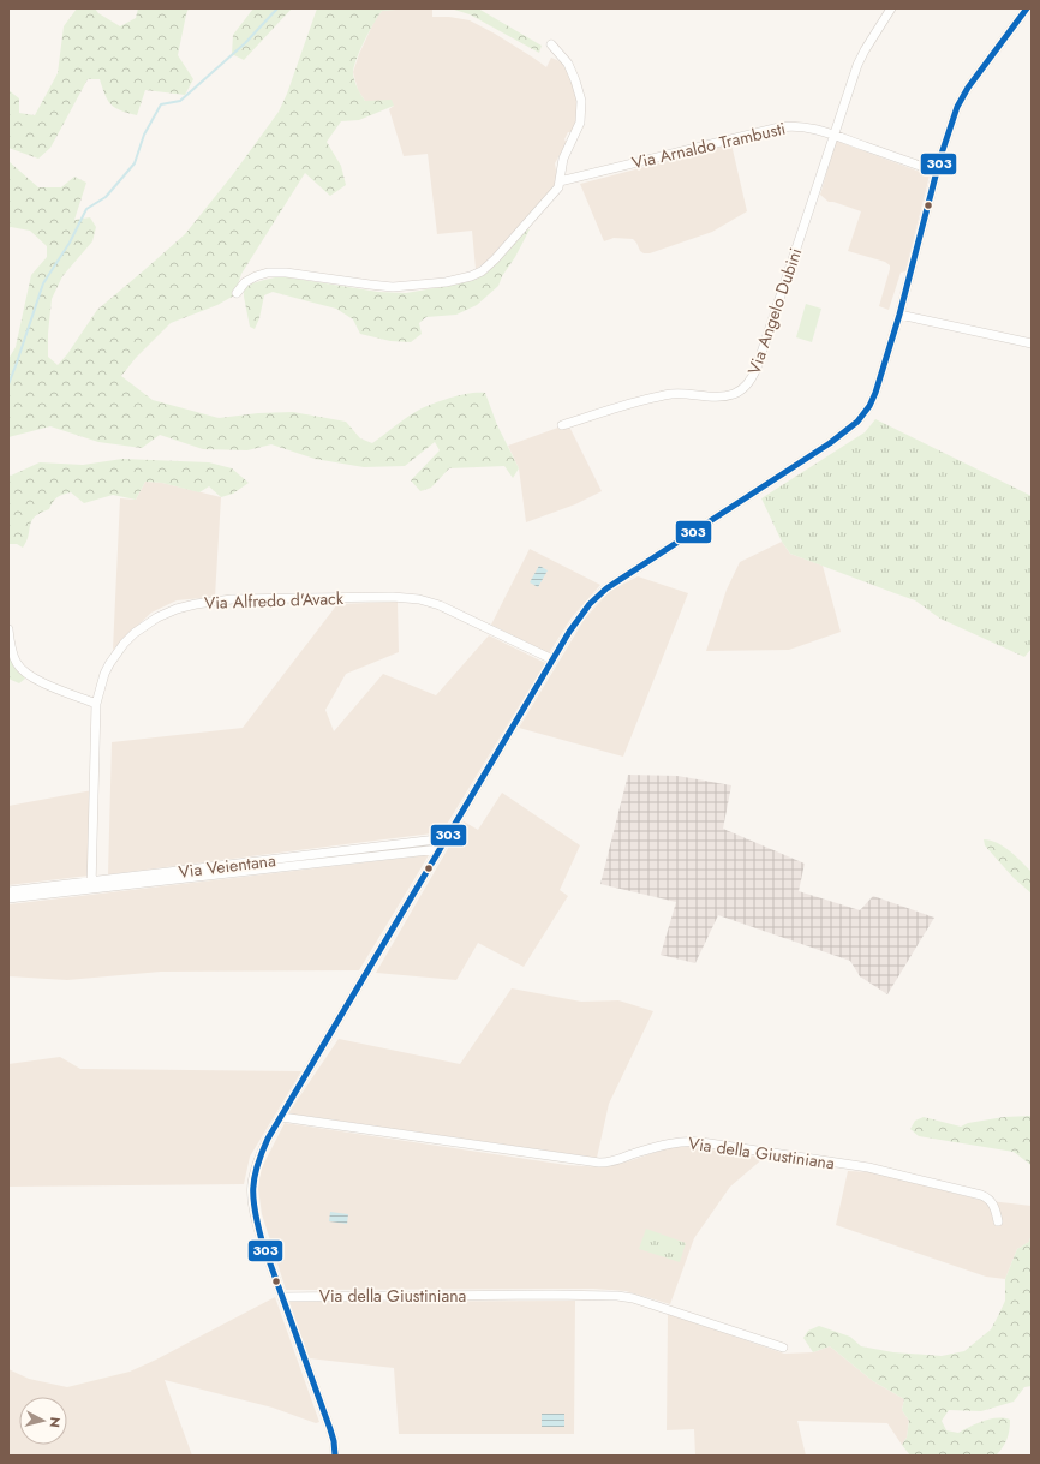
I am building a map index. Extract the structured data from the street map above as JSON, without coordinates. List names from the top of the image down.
{
  "streets": {
    "street": [
      "Via Arnaldo Trambusti",
      "Via Angelo Dubini",
      "Via Alfredo d'Avack",
      "Via Veientana",
      "Via della Giustiniana"
    ]
  },
  "crossings": [
    ["Via Arnaldo Trambusti", "Via Angelo Dubini"],
    ["Via Alfredo d'Avack", "Via Veientana"]
  ],
  "lines": ["transit line 303"],
  "north": "right"
}
